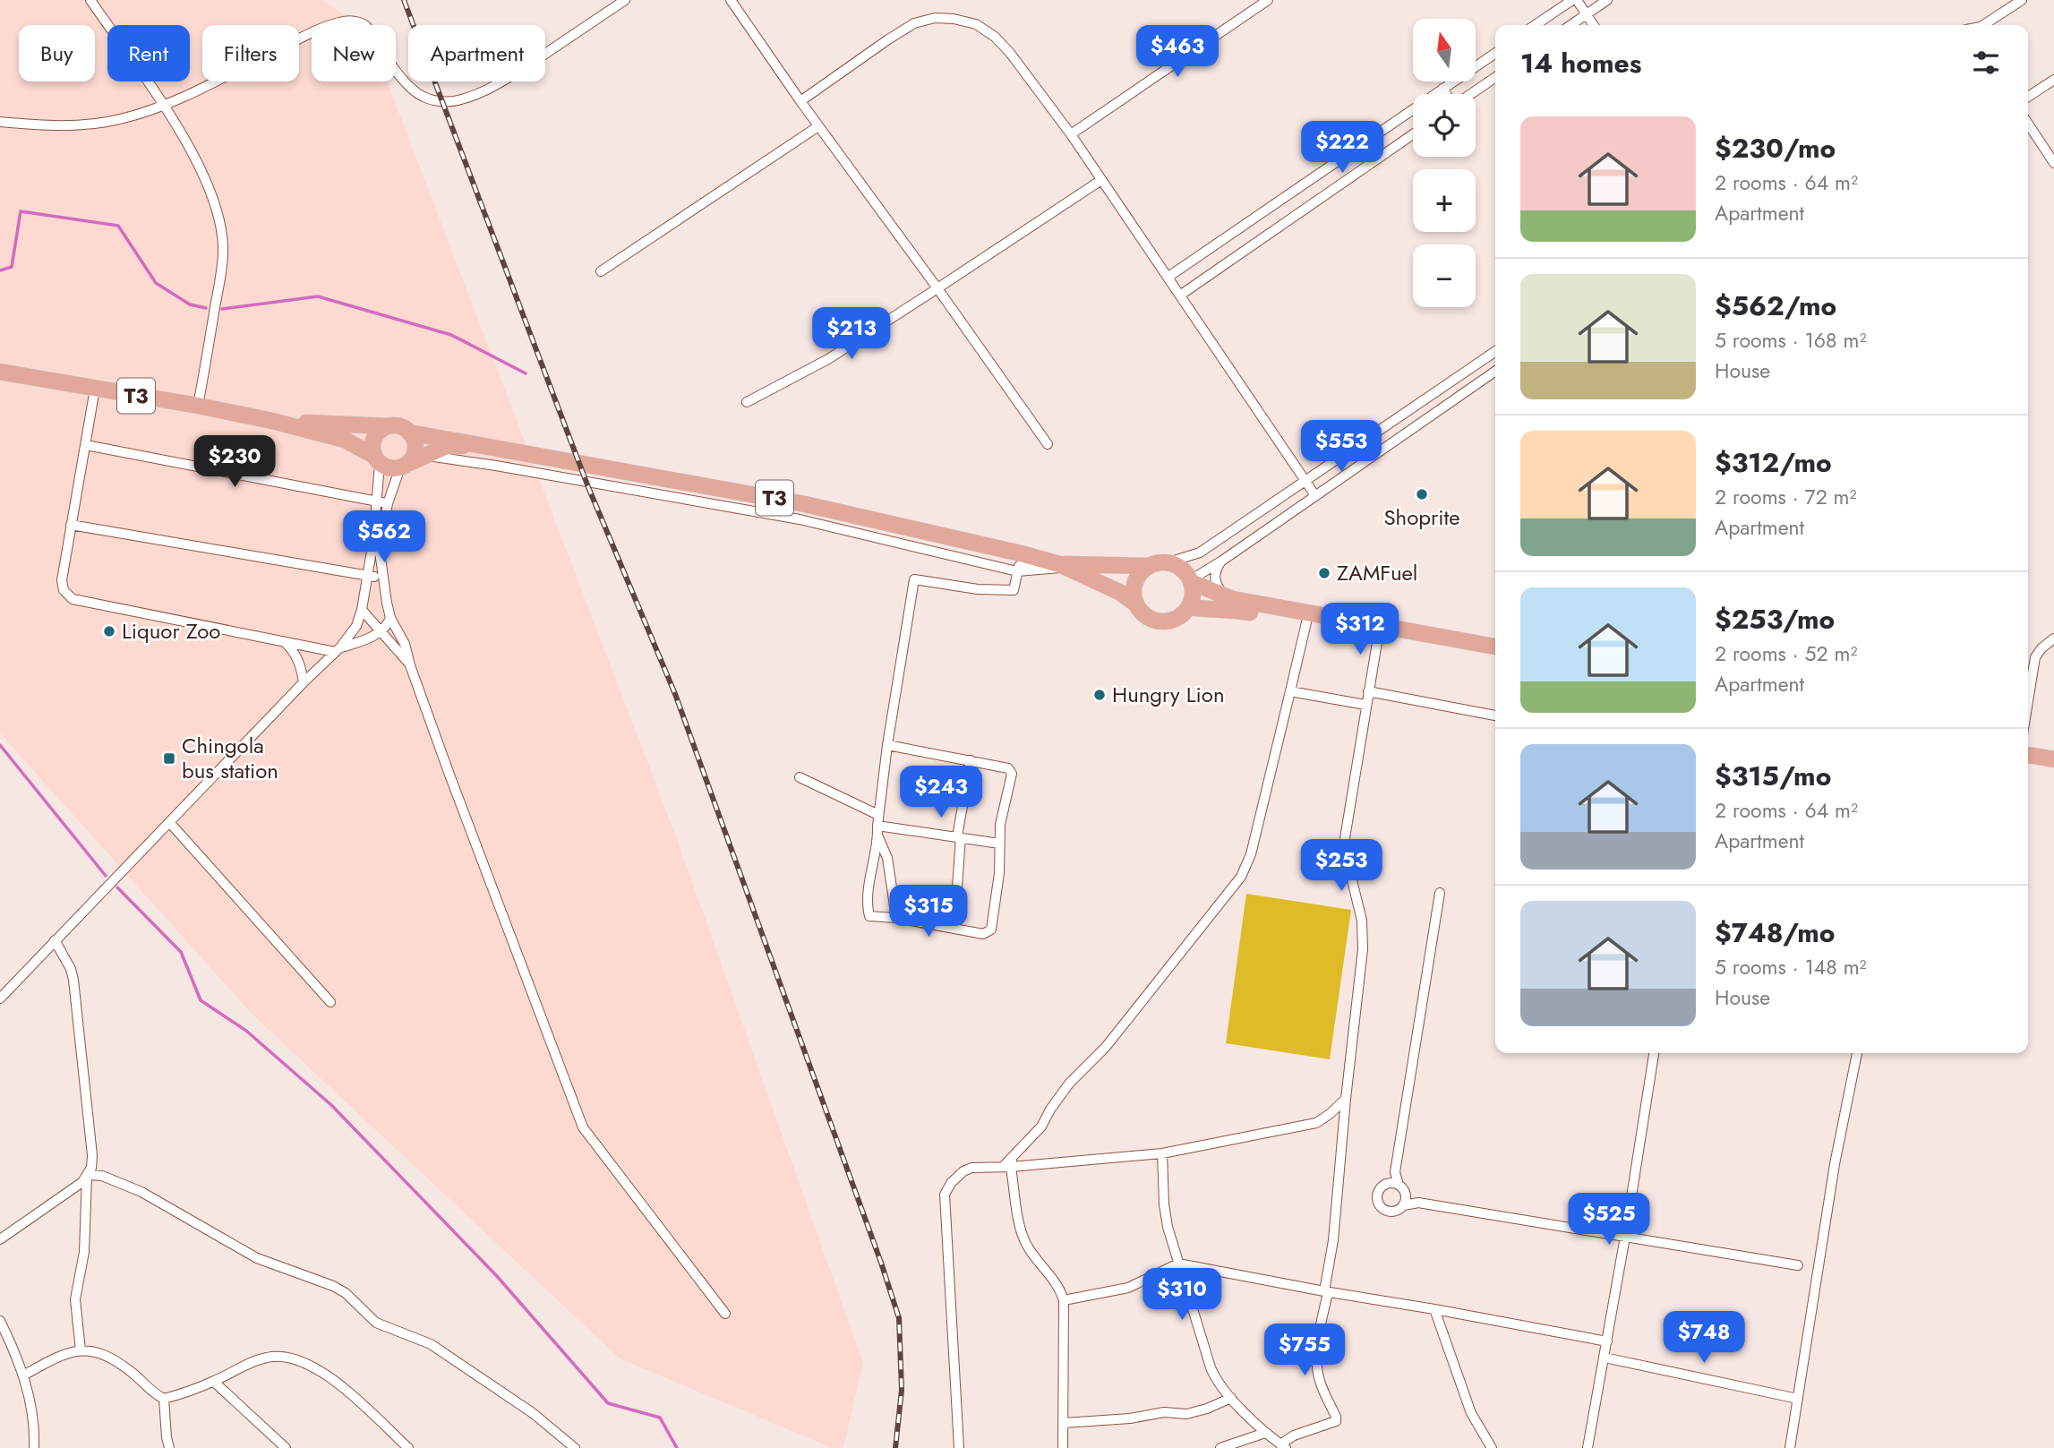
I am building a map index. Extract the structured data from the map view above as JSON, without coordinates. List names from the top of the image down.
{
  "streets": {
    "highway": ["T3"]
  },
  "places": {
    "other": [
      "Shoprite",
      "ZAMFuel",
      "Liquor Zoo",
      "Hungry Lion"
    ],
    "transit": ["Chingola bus station"]
  },
  "north": "top",
  "page": {
    "map_buttons": ["+", "−"],
    "price": [
      "$463",
      "$222",
      "$213",
      "$553",
      "$230",
      "$562",
      "$312",
      "$243",
      "$253",
      "$315",
      "$525",
      "$310",
      "$748",
      "$755"
    ],
    "chip": [
      "Buy",
      "Rent",
      "Filters",
      "New",
      "Apartment"
    ],
    "heading": "14 homes",
    "list": [
      {
        "name": "$230/mo",
        "note": "2 rooms · 64 m² · Apartment"
      },
      {
        "name": "$562/mo",
        "note": "5 rooms · 168 m² · House"
      },
      {
        "name": "$312/mo",
        "note": "2 rooms · 72 m² · Apartment"
      },
      {
        "name": "$253/mo",
        "note": "2 rooms · 52 m² · Apartment"
      },
      {
        "name": "$315/mo",
        "note": "2 rooms · 64 m² · Apartment"
      },
      {
        "name": "$748/mo",
        "note": "5 rooms · 148 m² · House"
      }
    ]
  }
}
